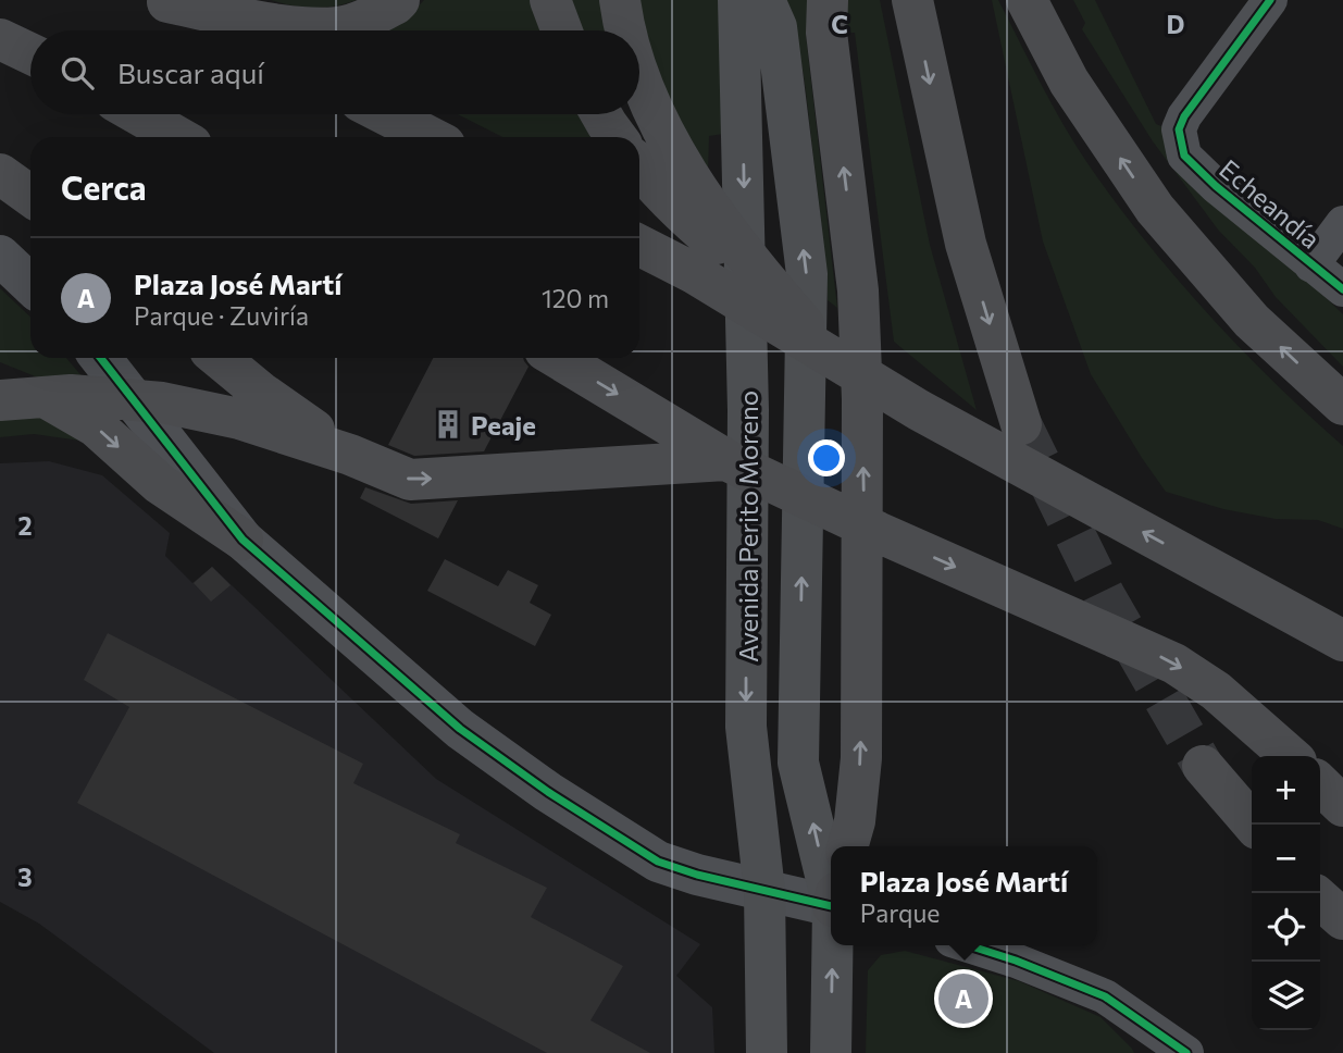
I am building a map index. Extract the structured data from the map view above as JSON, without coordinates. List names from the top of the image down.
{
  "streets": {
    "main road": ["Avenida Perito Moreno"],
    "street": ["Echeandía"]
  },
  "places": {
    "building": ["Peaje"]
  },
  "page": {
    "search": "Buscar aquí",
    "heading": "Cerca",
    "list": [
      {
        "mark": "A",
        "name": "Plaza José Martí",
        "note": "Parque · Zuviría",
        "value": "120 m"
      }
    ],
    "map_buttons": ["+", "−"],
    "popup": ["Plaza José Martí", "Parque"],
    "pins": "A"
  },
  "grid": {
    "columns": ["C", "D"],
    "rows": ["2", "3"]
  }
}
